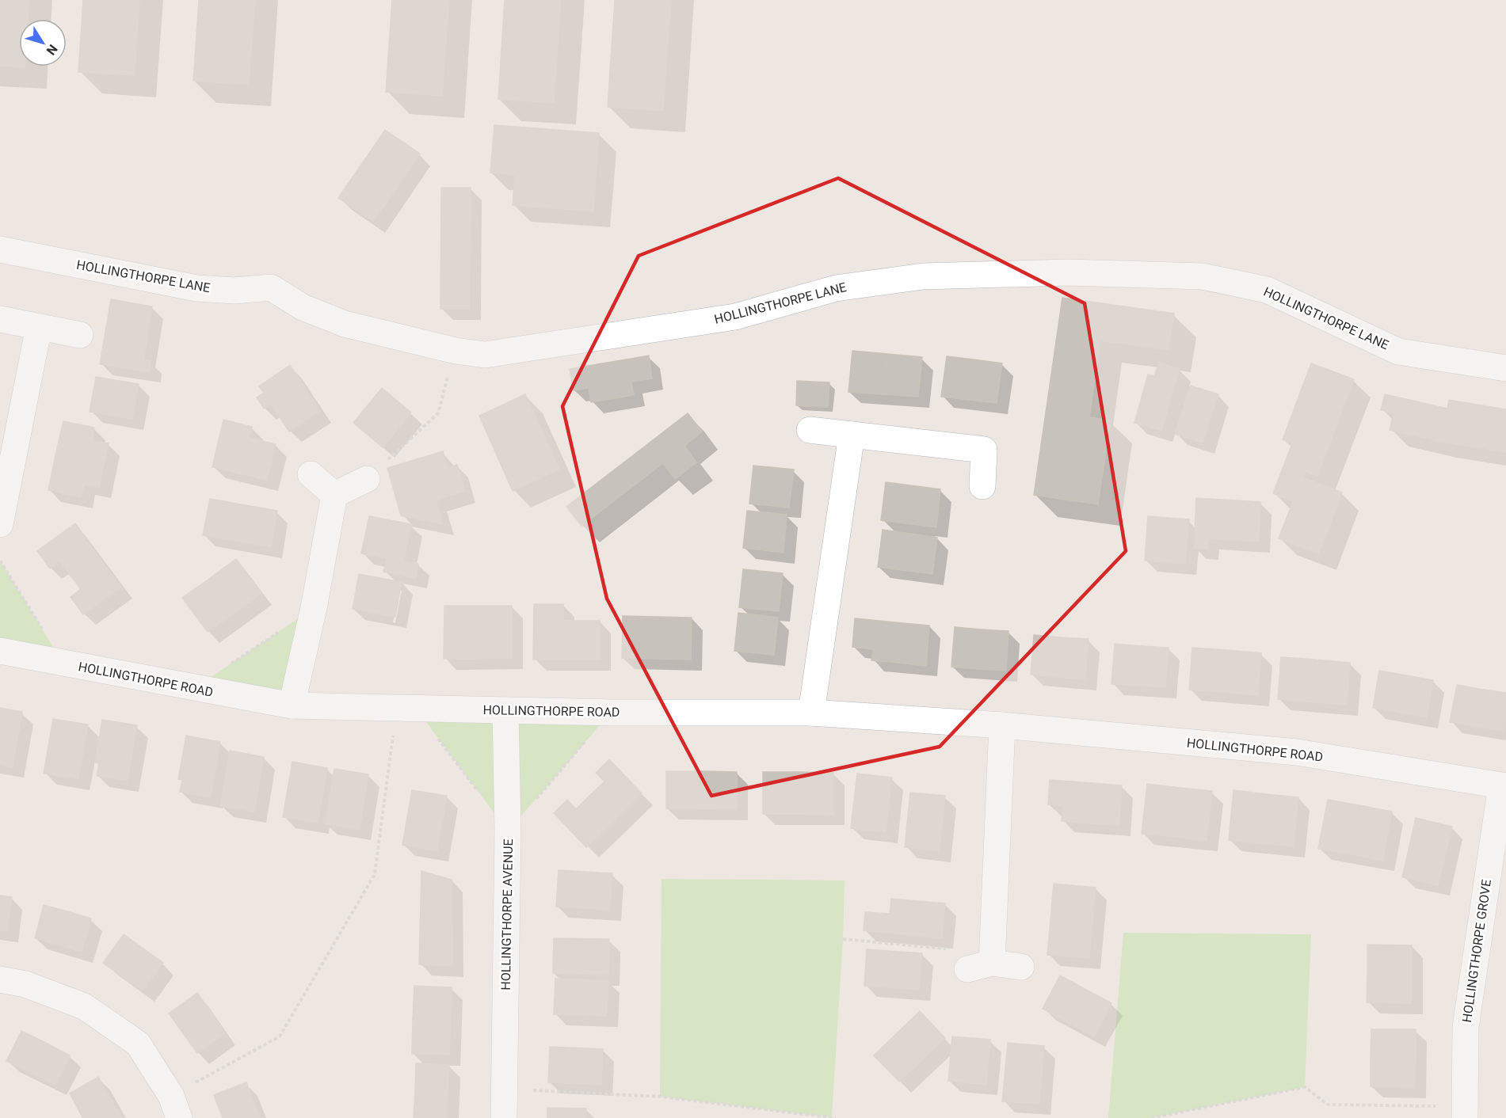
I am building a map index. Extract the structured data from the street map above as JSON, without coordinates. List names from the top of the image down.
{
  "streets": {
    "street": [
      "HOLLINGTHORPE LANE",
      "HOLLINGTHORPE ROAD",
      "HOLLINGTHORPE AVENUE",
      "HOLLINGTHORPE GROVE"
    ]
  },
  "crossings": [
    ["HOLLINGTHORPE ROAD", "HOLLINGTHORPE AVENUE"],
    ["HOLLINGTHORPE ROAD", "HOLLINGTHORPE GROVE"]
  ],
  "north": "bottom right"
}
